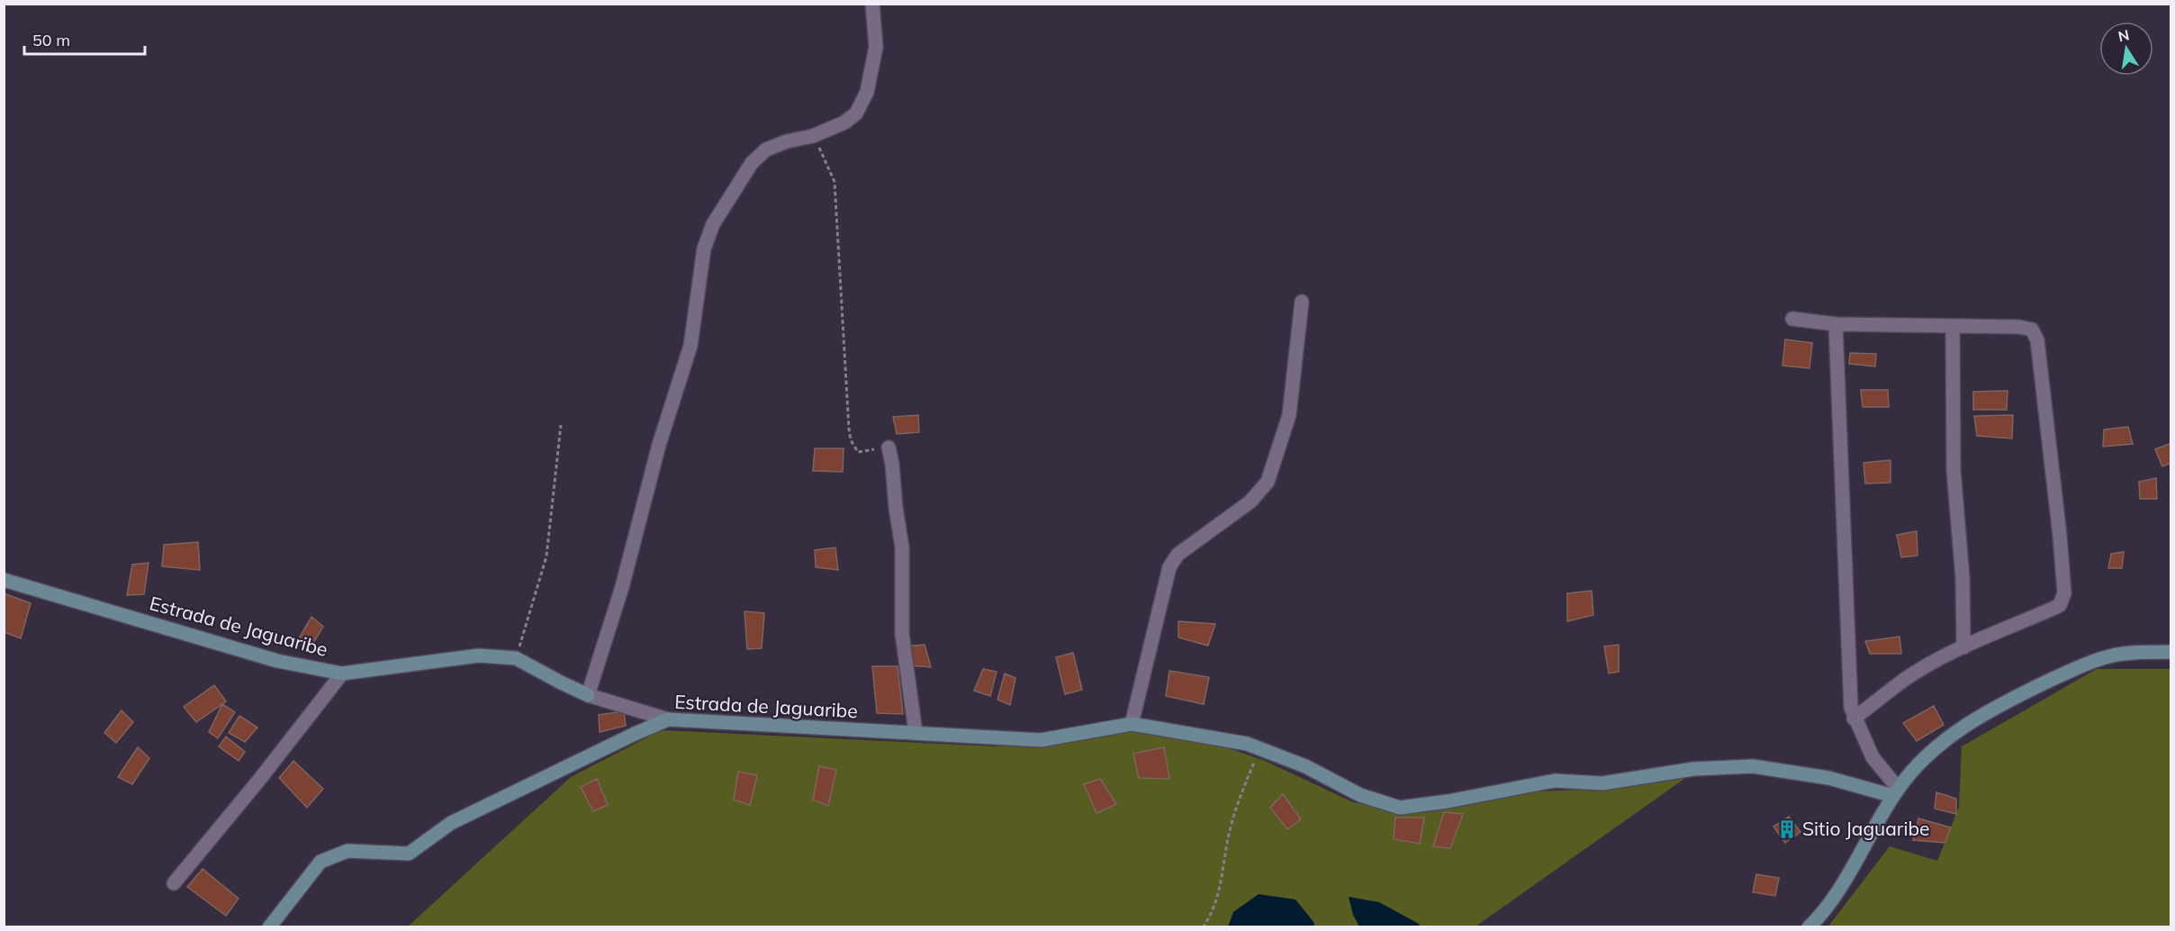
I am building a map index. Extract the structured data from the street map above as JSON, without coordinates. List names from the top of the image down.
{
  "streets": {
    "street": ["Estrada de Jaguaribe"]
  },
  "places": {
    "building": ["Sitio Jaguaribe"]
  },
  "scale_bar": "50 m",
  "north": "top"
}
